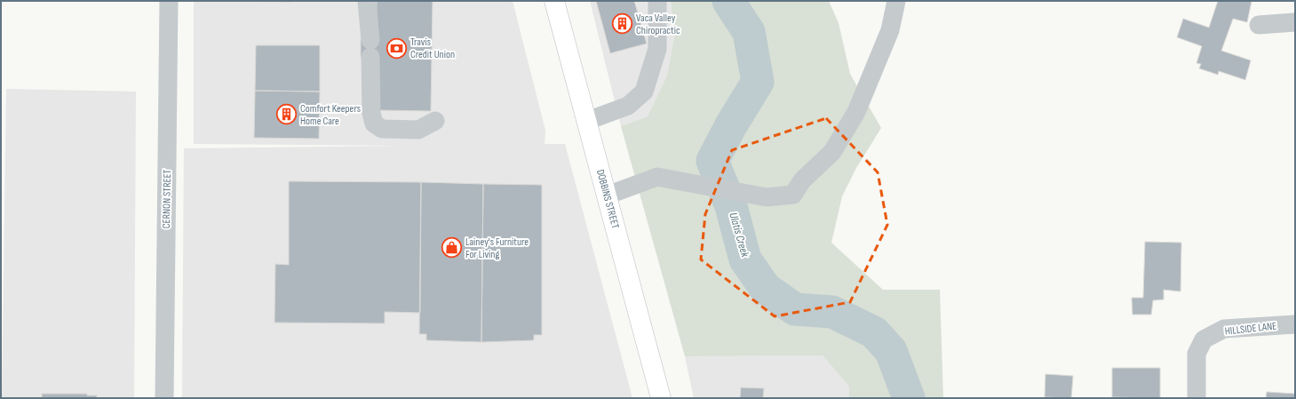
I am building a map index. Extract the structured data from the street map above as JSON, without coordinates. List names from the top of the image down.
{
  "streets": {
    "main road": ["DOBBINS STREET"],
    "street": ["CERNON STREET", "HILLSIDE LANE"]
  },
  "water": ["Ulatis Creek"],
  "places": {
    "building": ["Vaca Valley Chiropractic", "Comfort Keepers Home Care"],
    "bank": ["Travis Credit Union"],
    "shop": ["Lainey's Furniture For Living"]
  }
}
